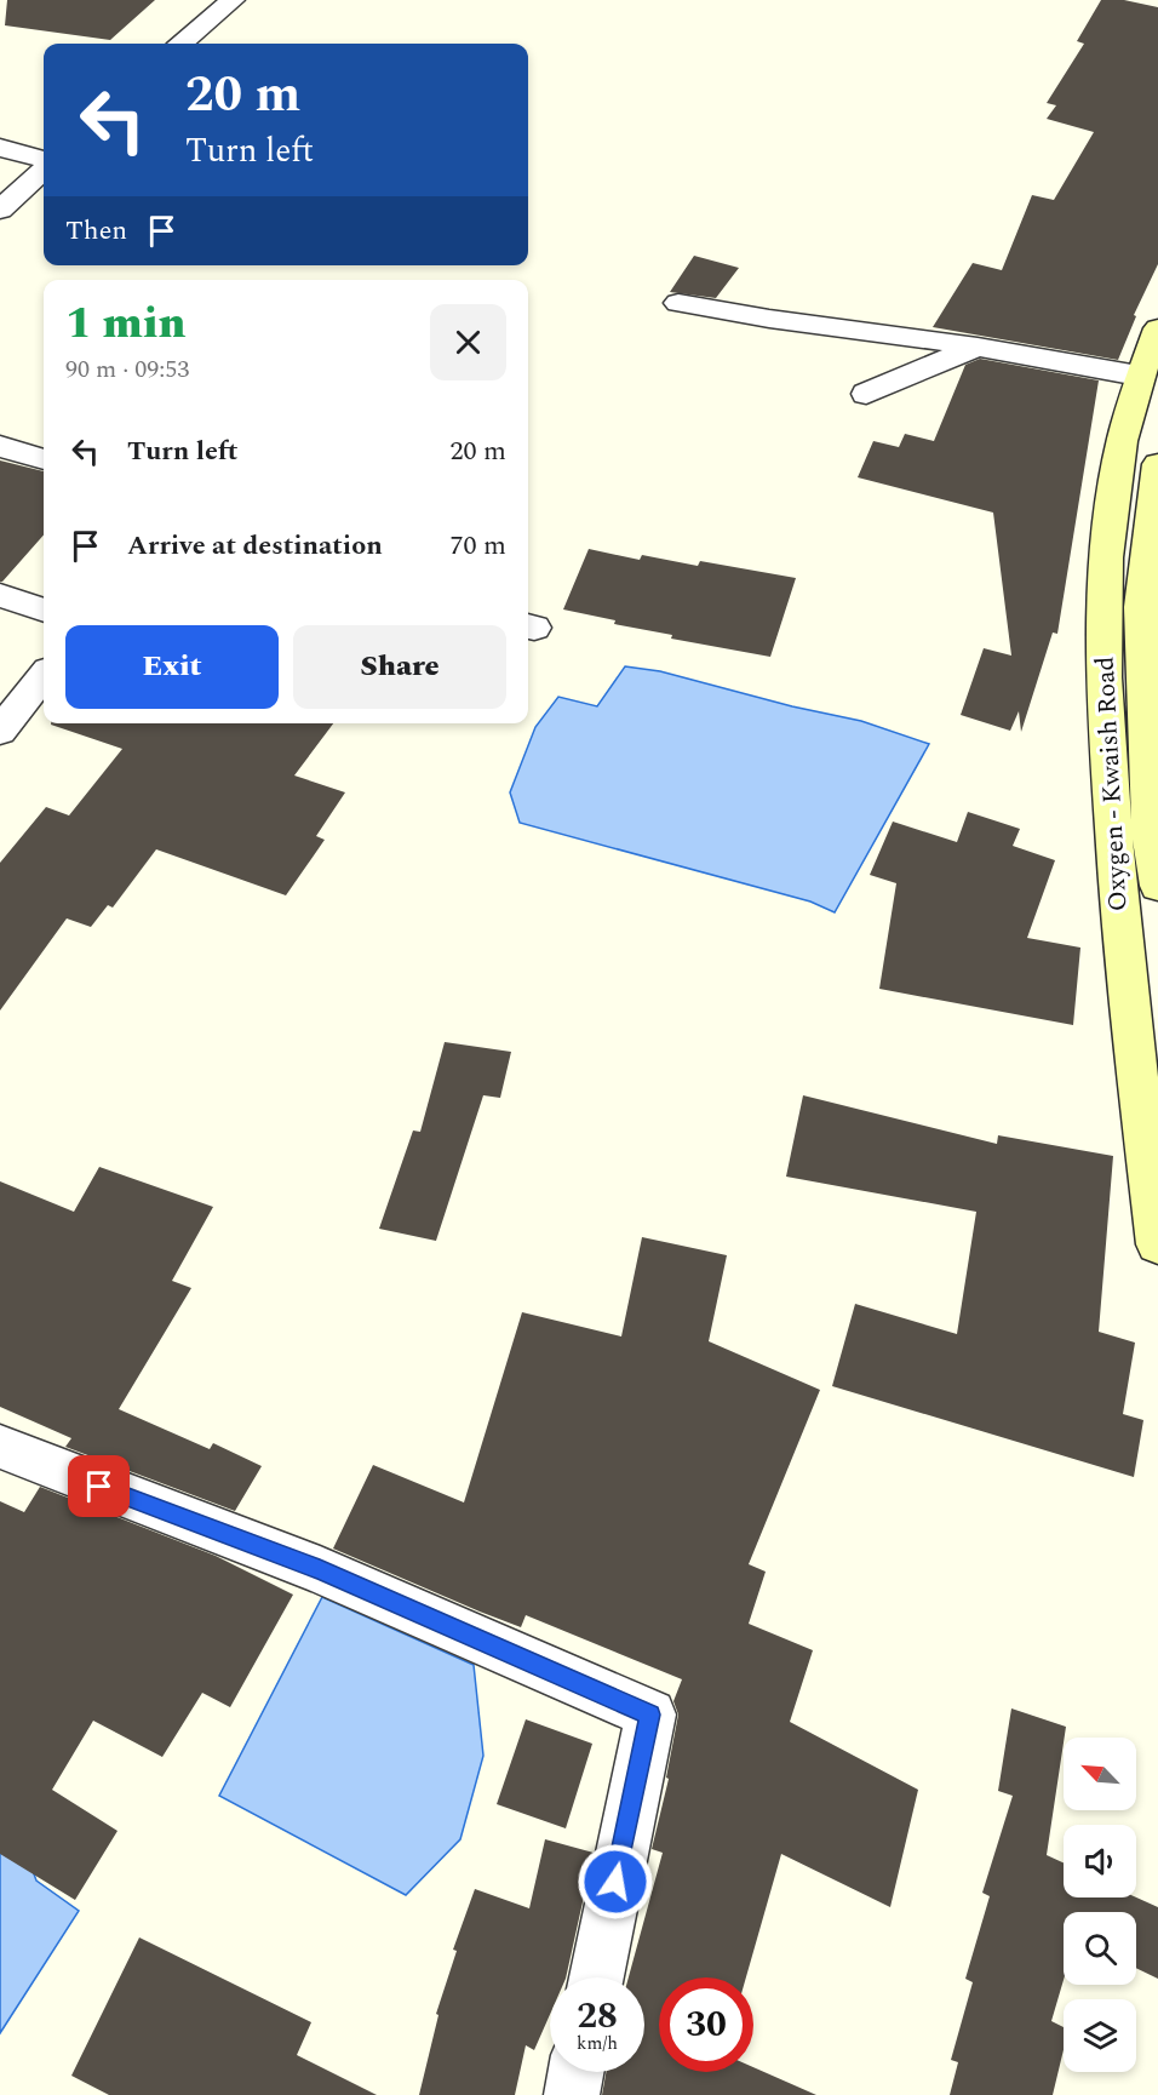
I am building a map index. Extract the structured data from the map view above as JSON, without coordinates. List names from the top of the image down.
{
  "streets": {
    "main road": ["Oxygen - Kwaish Road"]
  },
  "north": "top left",
  "page": {
    "turn": ["20 m", "Turn left"],
    "then": "Then",
    "heading": ["1 min", "90 m · 09:53"],
    "list": [
      {
        "name": "Turn left",
        "value": "20 m"
      },
      {
        "name": "Arrive at destination",
        "value": "70 m"
      }
    ],
    "buttons": ["Exit", "Share"],
    "speed": "28 km/h",
    "limit": "30"
  }
}
